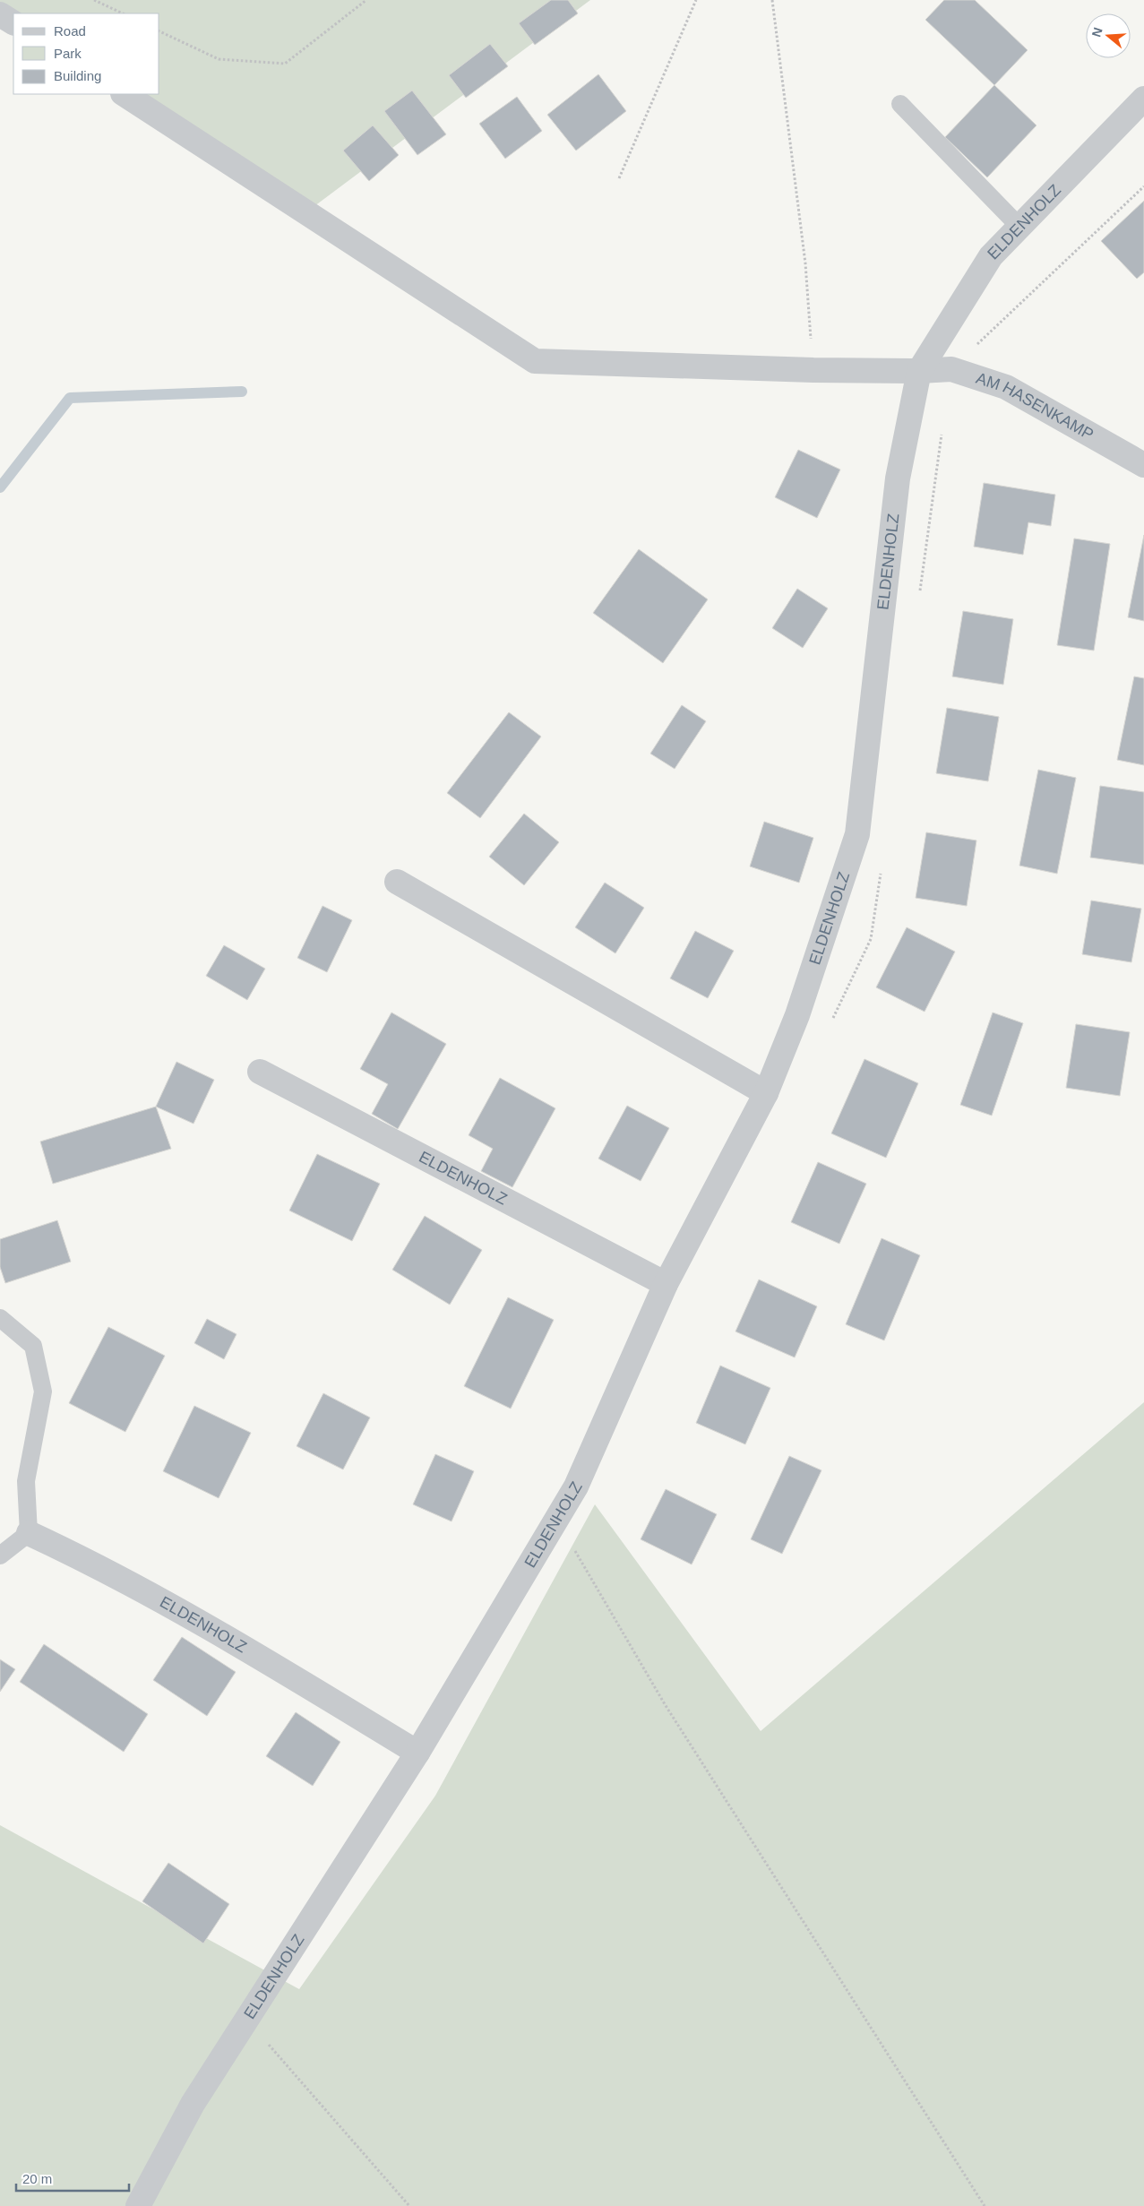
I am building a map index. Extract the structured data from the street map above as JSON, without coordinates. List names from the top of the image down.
{
  "streets": {
    "street": ["ELDENHOLZ", "AM HASENKAMP"]
  },
  "crossings": [
    ["ELDENHOLZ", "AM HASENKAMP"]
  ],
  "legend": ["Road", "Park", "Building"],
  "scale_bar": "20 m",
  "north": "left"
}
